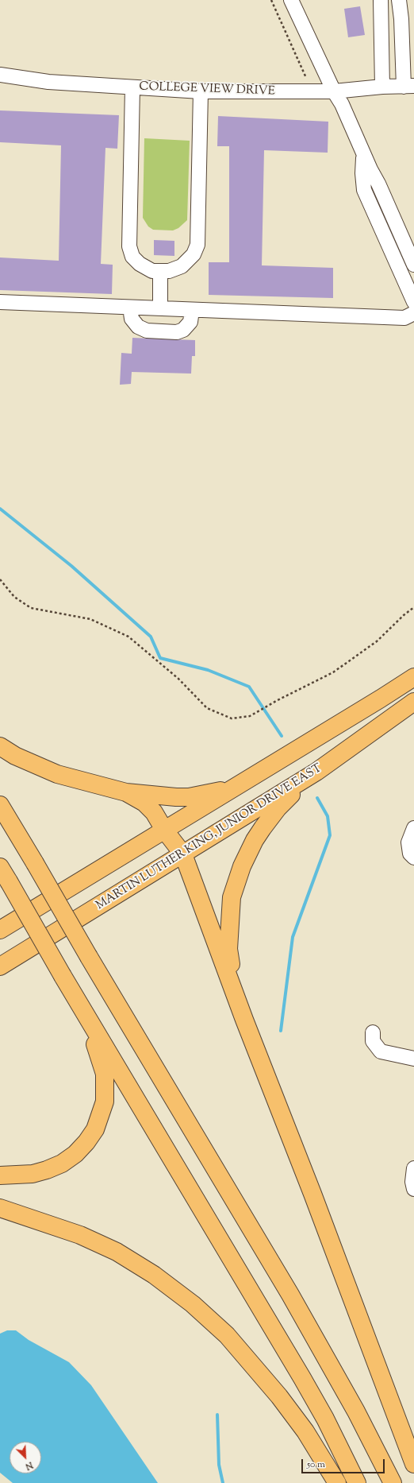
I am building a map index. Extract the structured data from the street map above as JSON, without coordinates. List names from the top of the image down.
{
  "streets": {
    "main road": ["MARTIN LUTHER KING, JUNIOR DRIVE EAST"],
    "street": ["COLLEGE VIEW DRIVE"]
  },
  "scale_bar": "50 m",
  "north": "bottom right"
}
